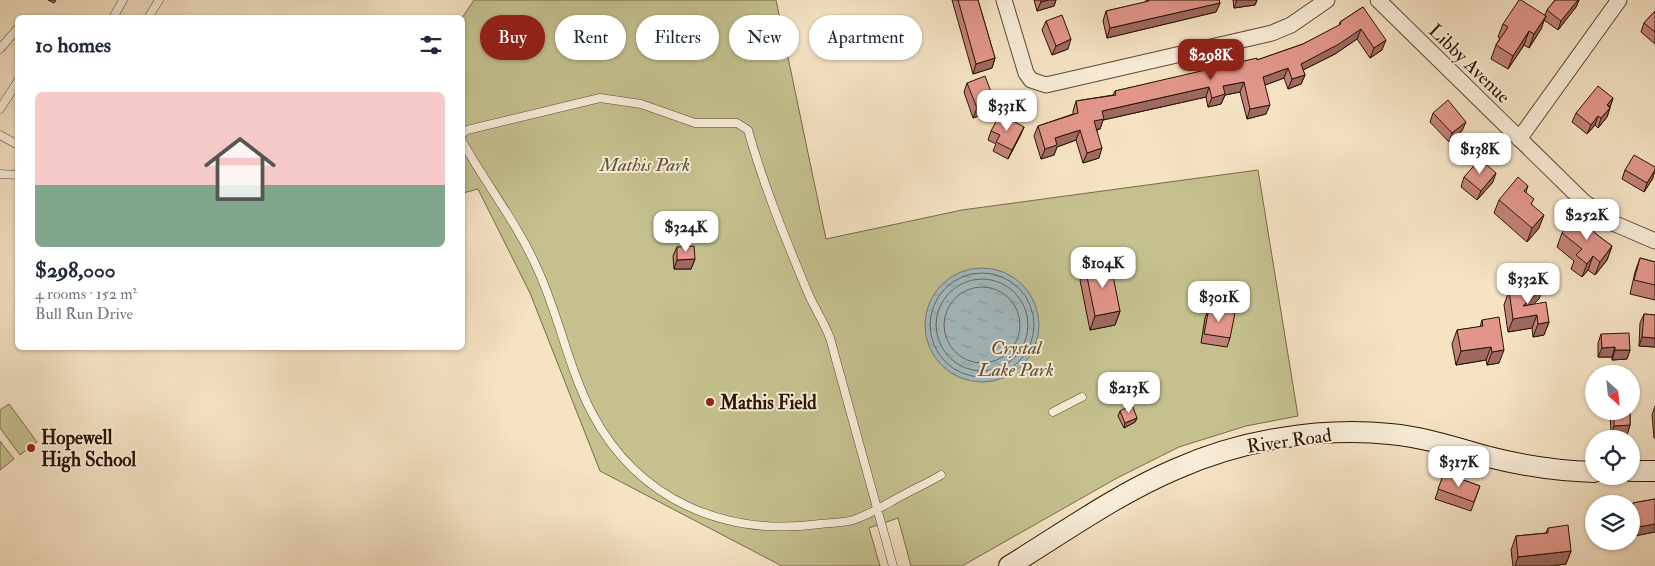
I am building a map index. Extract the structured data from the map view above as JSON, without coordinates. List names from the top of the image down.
{
  "streets": {
    "street": ["Libby Avenue", "River Road"]
  },
  "parks": ["Mathis Park", "Crystal Lake Park"],
  "places": ["Mathis Field", "Hopewell High School"],
  "north": "bottom right",
  "page": {
    "chip": [
      "Buy",
      "Rent",
      "Filters",
      "New",
      "Apartment"
    ],
    "heading": "10 homes",
    "price": [
      "$298K",
      "$331K",
      "$138K",
      "$252K",
      "$324K",
      "$104K",
      "$332K",
      "$301K",
      "$213K",
      "$317K"
    ],
    "list": [
      {
        "name": "$298,000",
        "note": "4 rooms · 152 m² · Bull Run Drive"
      }
    ]
  }
}
